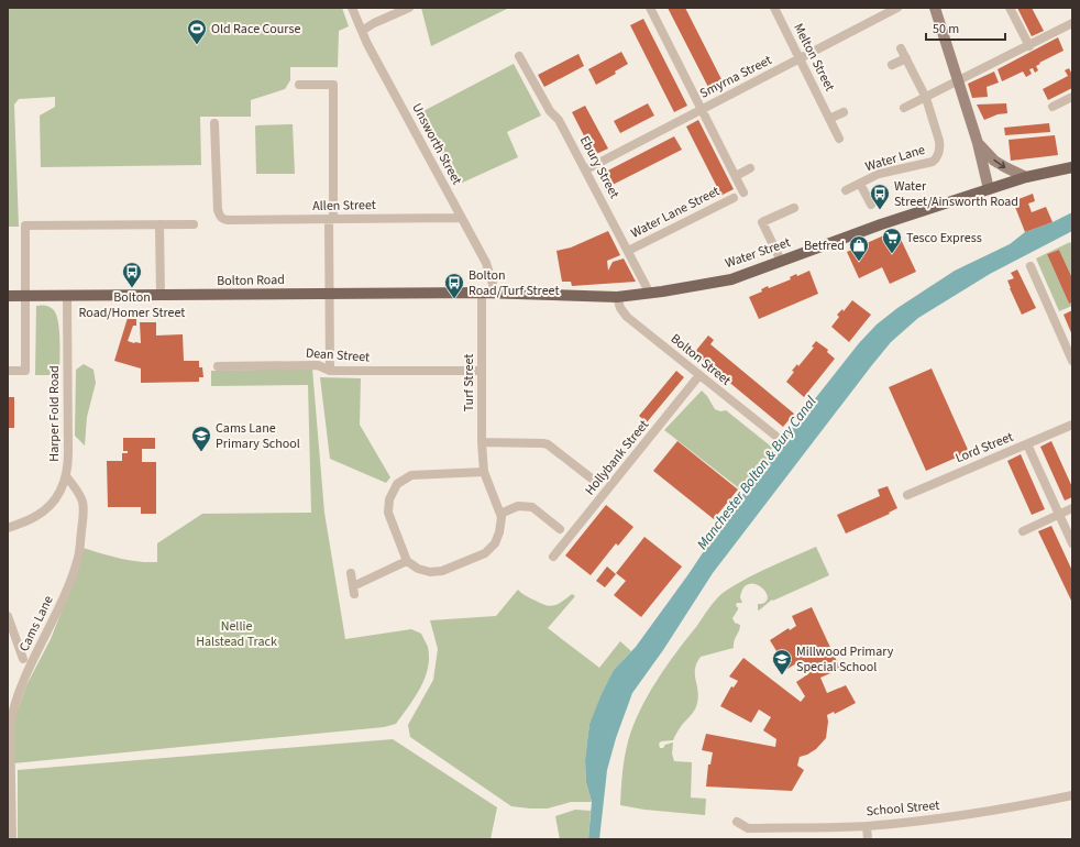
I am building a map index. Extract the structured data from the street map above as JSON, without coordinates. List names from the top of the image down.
{
  "streets": {
    "main road": ["Water Street", "Bolton Road"],
    "street": [
      "Melton Street",
      "Smyrna Street",
      "Unsworth Street",
      "Water Lane",
      "Ebury Street",
      "Allen Street",
      "Water Lane Street",
      "Dean Street",
      "Bolton Street",
      "Turf Street",
      "Harper Fold Road",
      "Lord Street",
      "Hollybank Street",
      "Cams Lane",
      "School Street"
    ]
  },
  "crossings": [
    ["Melton Street", "Smyrna Street"],
    ["Smyrna Street", "Ebury Street"],
    ["Unsworth Street", "Allen Street"],
    ["Unsworth Street", "Water Street"],
    ["Unsworth Street", "Bolton Road"],
    ["Ebury Street", "Water Lane Street"],
    ["Ebury Street", "Water Street"],
    ["Water Street", "Bolton Road"],
    ["Water Street", "Bolton Street"],
    ["Bolton Road", "Turf Street"],
    ["Bolton Road", "Harper Fold Road"],
    ["Dean Street", "Turf Street"],
    ["Bolton Street", "Hollybank Street"],
    ["Harper Fold Road", "Cams Lane"]
  ],
  "water": ["Manchester Bolton & Bury Canal"],
  "parks": ["Nellie Halstead Track"],
  "places": {
    "sports": ["Old Race Course"],
    "bus stop": ["Water Street/Ainsworth Road", "Bolton Road/Homer Street", "Bolton Road/Turf Street"],
    "supermarket": ["Tesco Express"],
    "shop": ["Betfred"],
    "school or university": ["Cams Lane Primary School", "Millwood Primary Special School"]
  },
  "scale_bar": "50 m"
}
